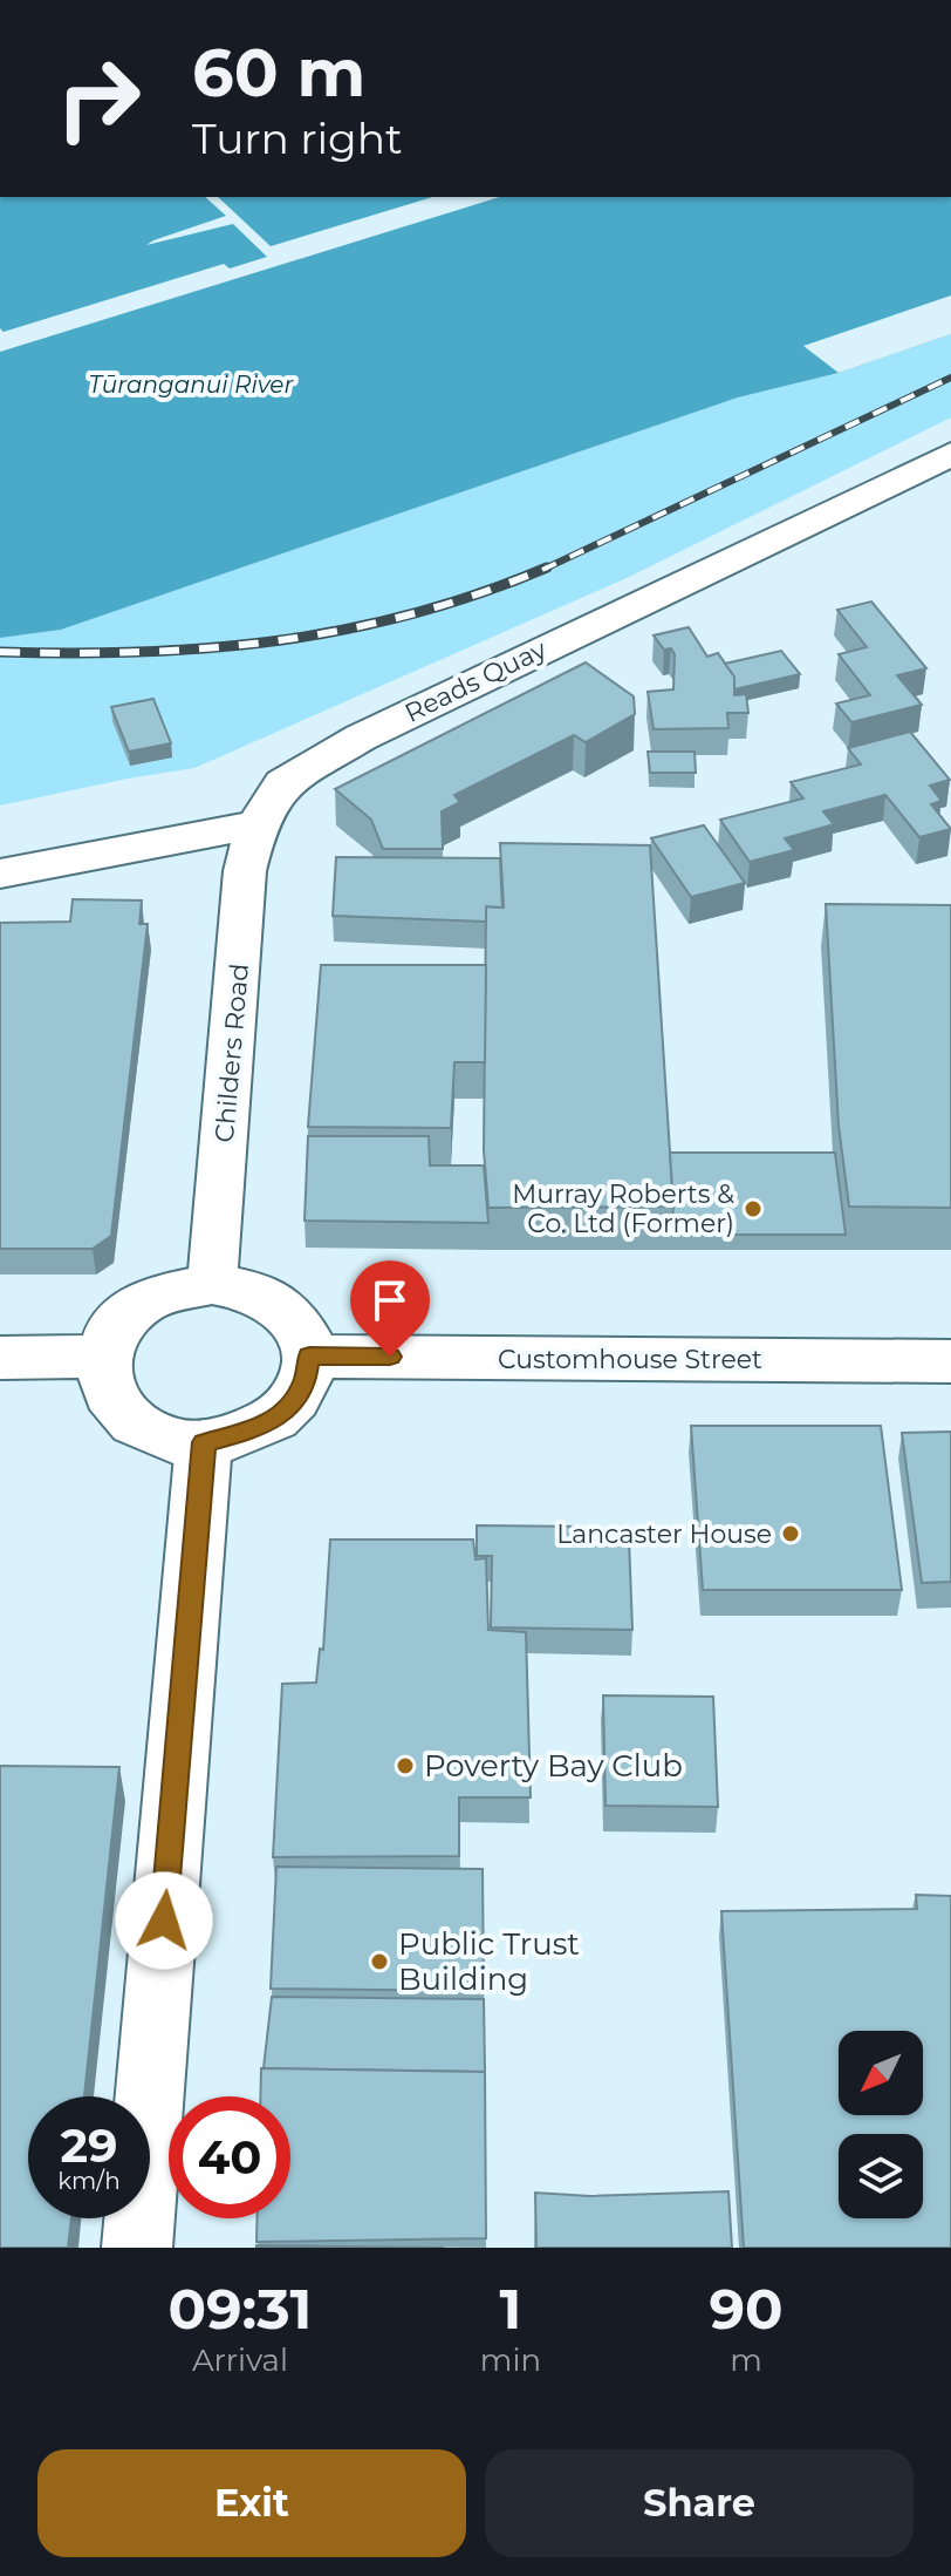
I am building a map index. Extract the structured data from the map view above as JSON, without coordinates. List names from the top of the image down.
{
  "streets": {
    "main road": ["Customhouse Street"],
    "street": ["Reads Quay", "Childers Road"]
  },
  "crossings": [
    ["Reads Quay", "Childers Road"],
    ["Childers Road", "Customhouse Street"]
  ],
  "water": ["Tūranganui River"],
  "places": [
    "Murray Roberts & Co. Ltd (Former)",
    "Lancaster House",
    "Poverty Bay Club",
    "Public Trust Building"
  ],
  "north": "bottom left",
  "page": {
    "turn": ["60 m", "Turn right"],
    "speed": "29 km/h",
    "limit": "40",
    "eta": [
      "09:31",
      "Arrival",
      "1",
      "min",
      "90",
      "m"
    ],
    "buttons": ["Exit", "Share"]
  }
}
